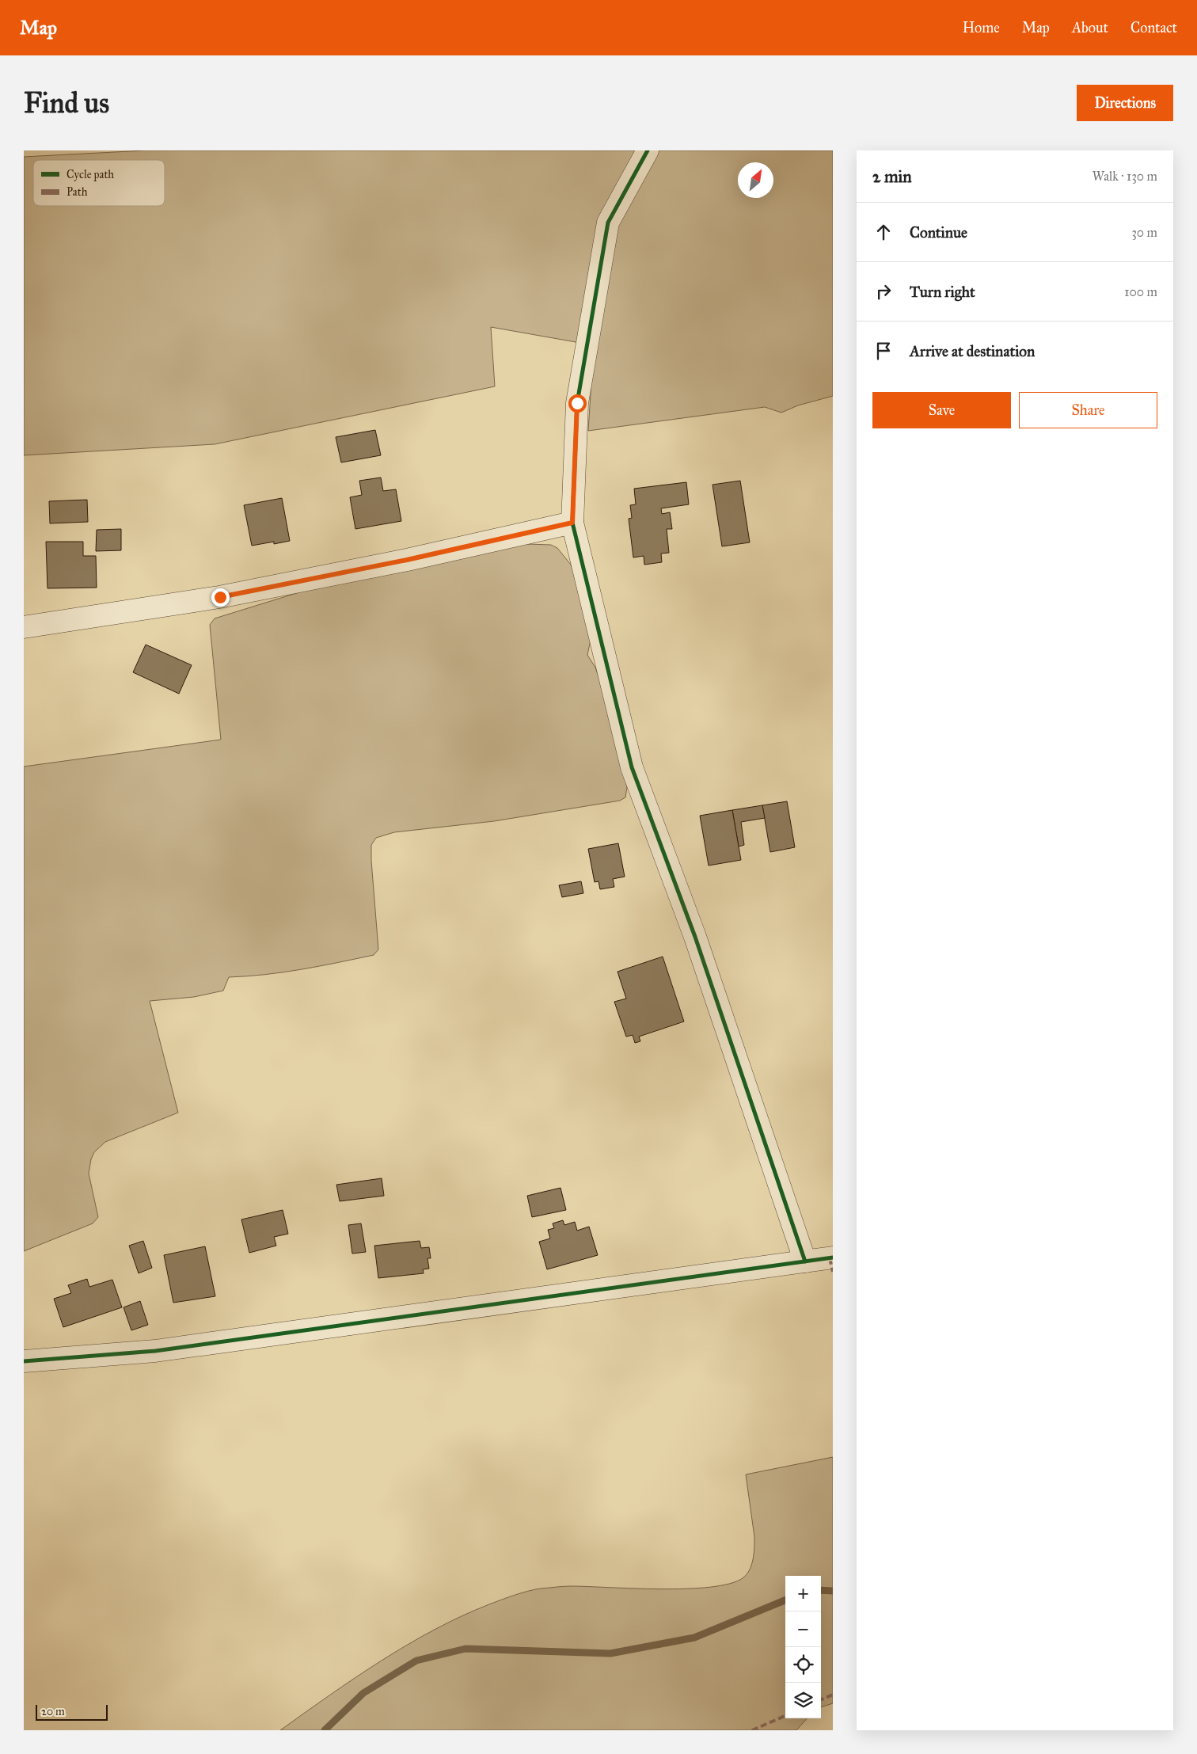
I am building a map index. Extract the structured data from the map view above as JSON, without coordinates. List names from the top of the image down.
{
  "legend": ["Cycle path", "Path"],
  "scale_bar": "20 m",
  "north": "top right",
  "page": {
    "header": "Map",
    "nav": [
      "Home",
      "Map",
      "About",
      "Contact"
    ],
    "buttons": [
      "Directions",
      ["Save", "Share"]
    ],
    "title": "Find us",
    "heading": ["2 min", "Walk · 130 m"],
    "list": [
      ["Continue", "30 m"],
      ["Turn right", "100 m"],
      "Arrive at destination"
    ],
    "map_buttons": ["+", "−"],
    "scale": "20 m"
  }
}
